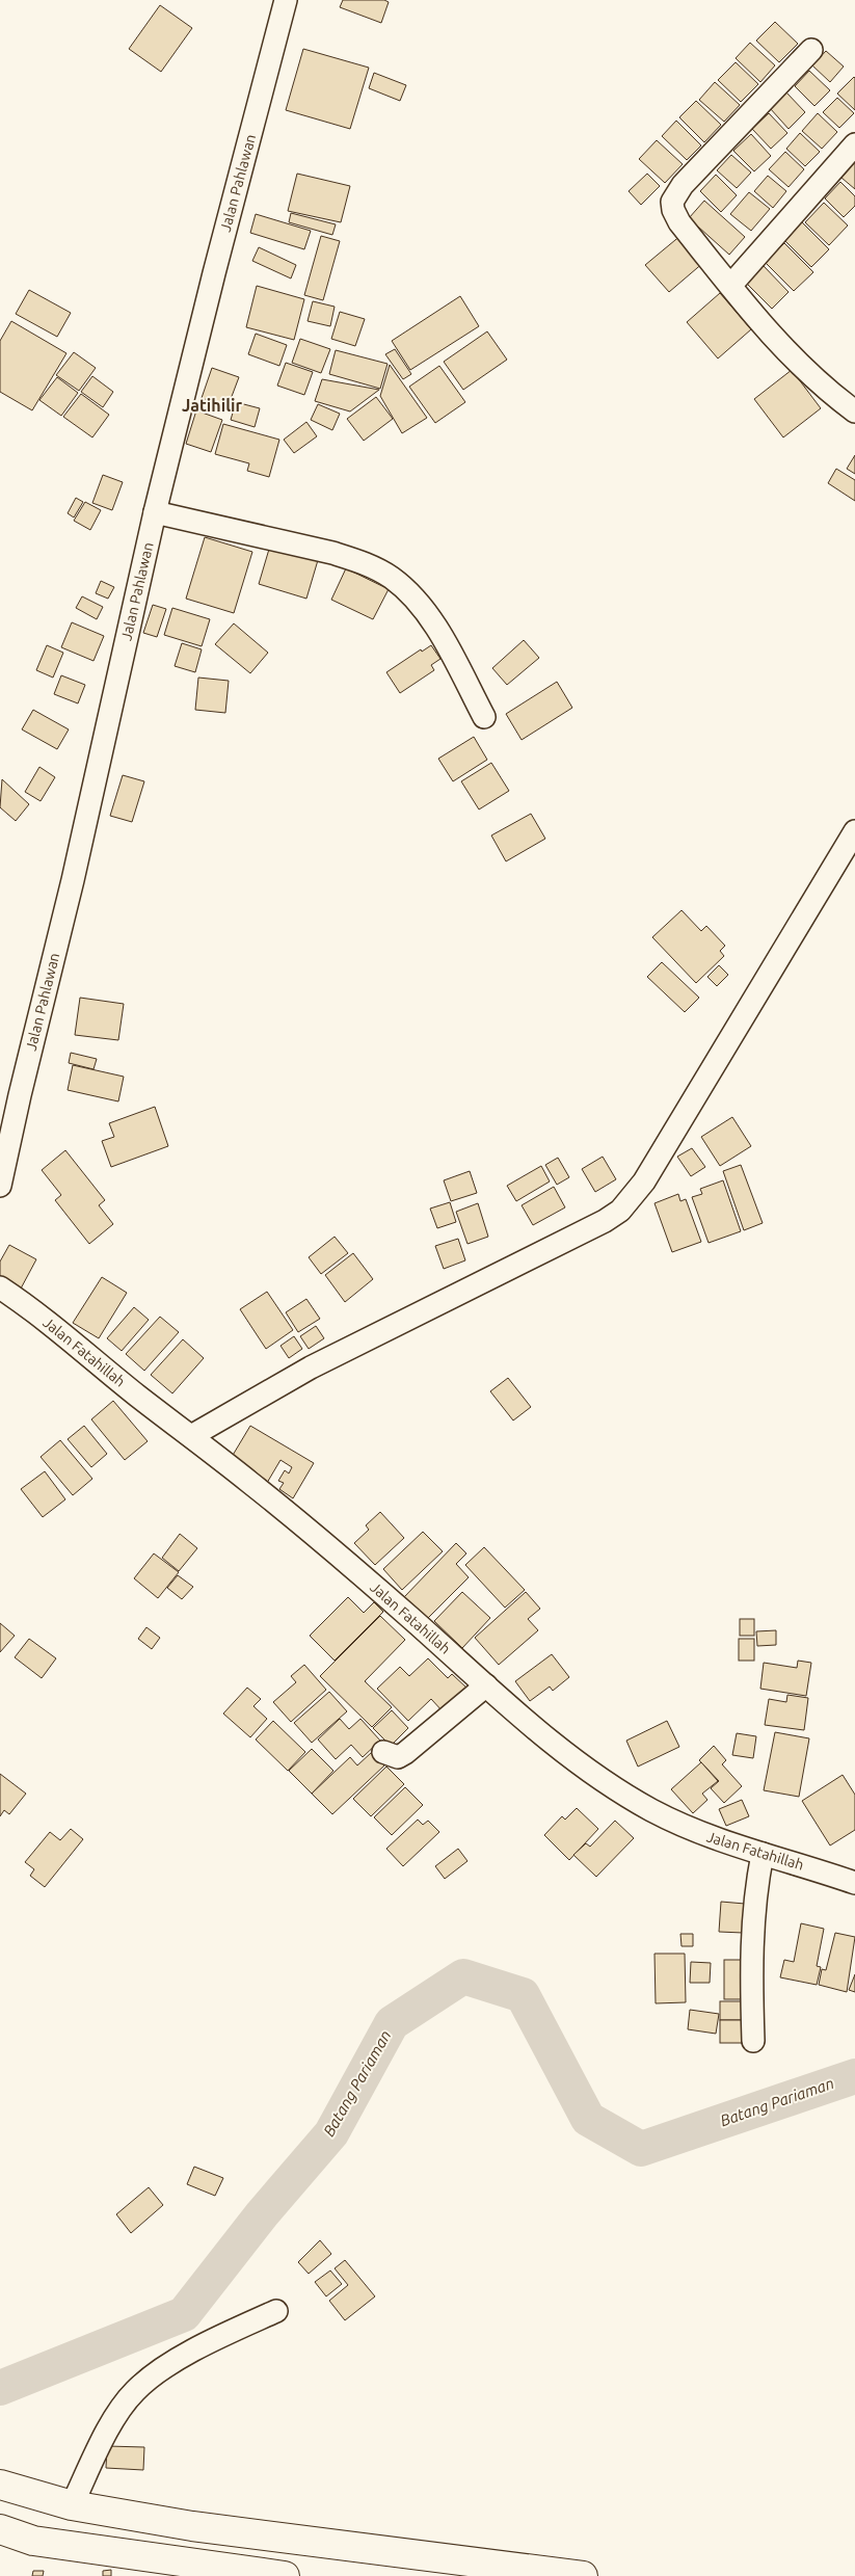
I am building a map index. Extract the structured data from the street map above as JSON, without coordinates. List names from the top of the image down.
{
  "streets": {
    "street": ["Jalan Pahlawan", "Jalan Fatahillah"]
  },
  "districts": ["Jatihilir"],
  "water": ["Batang Pariaman"]
}
